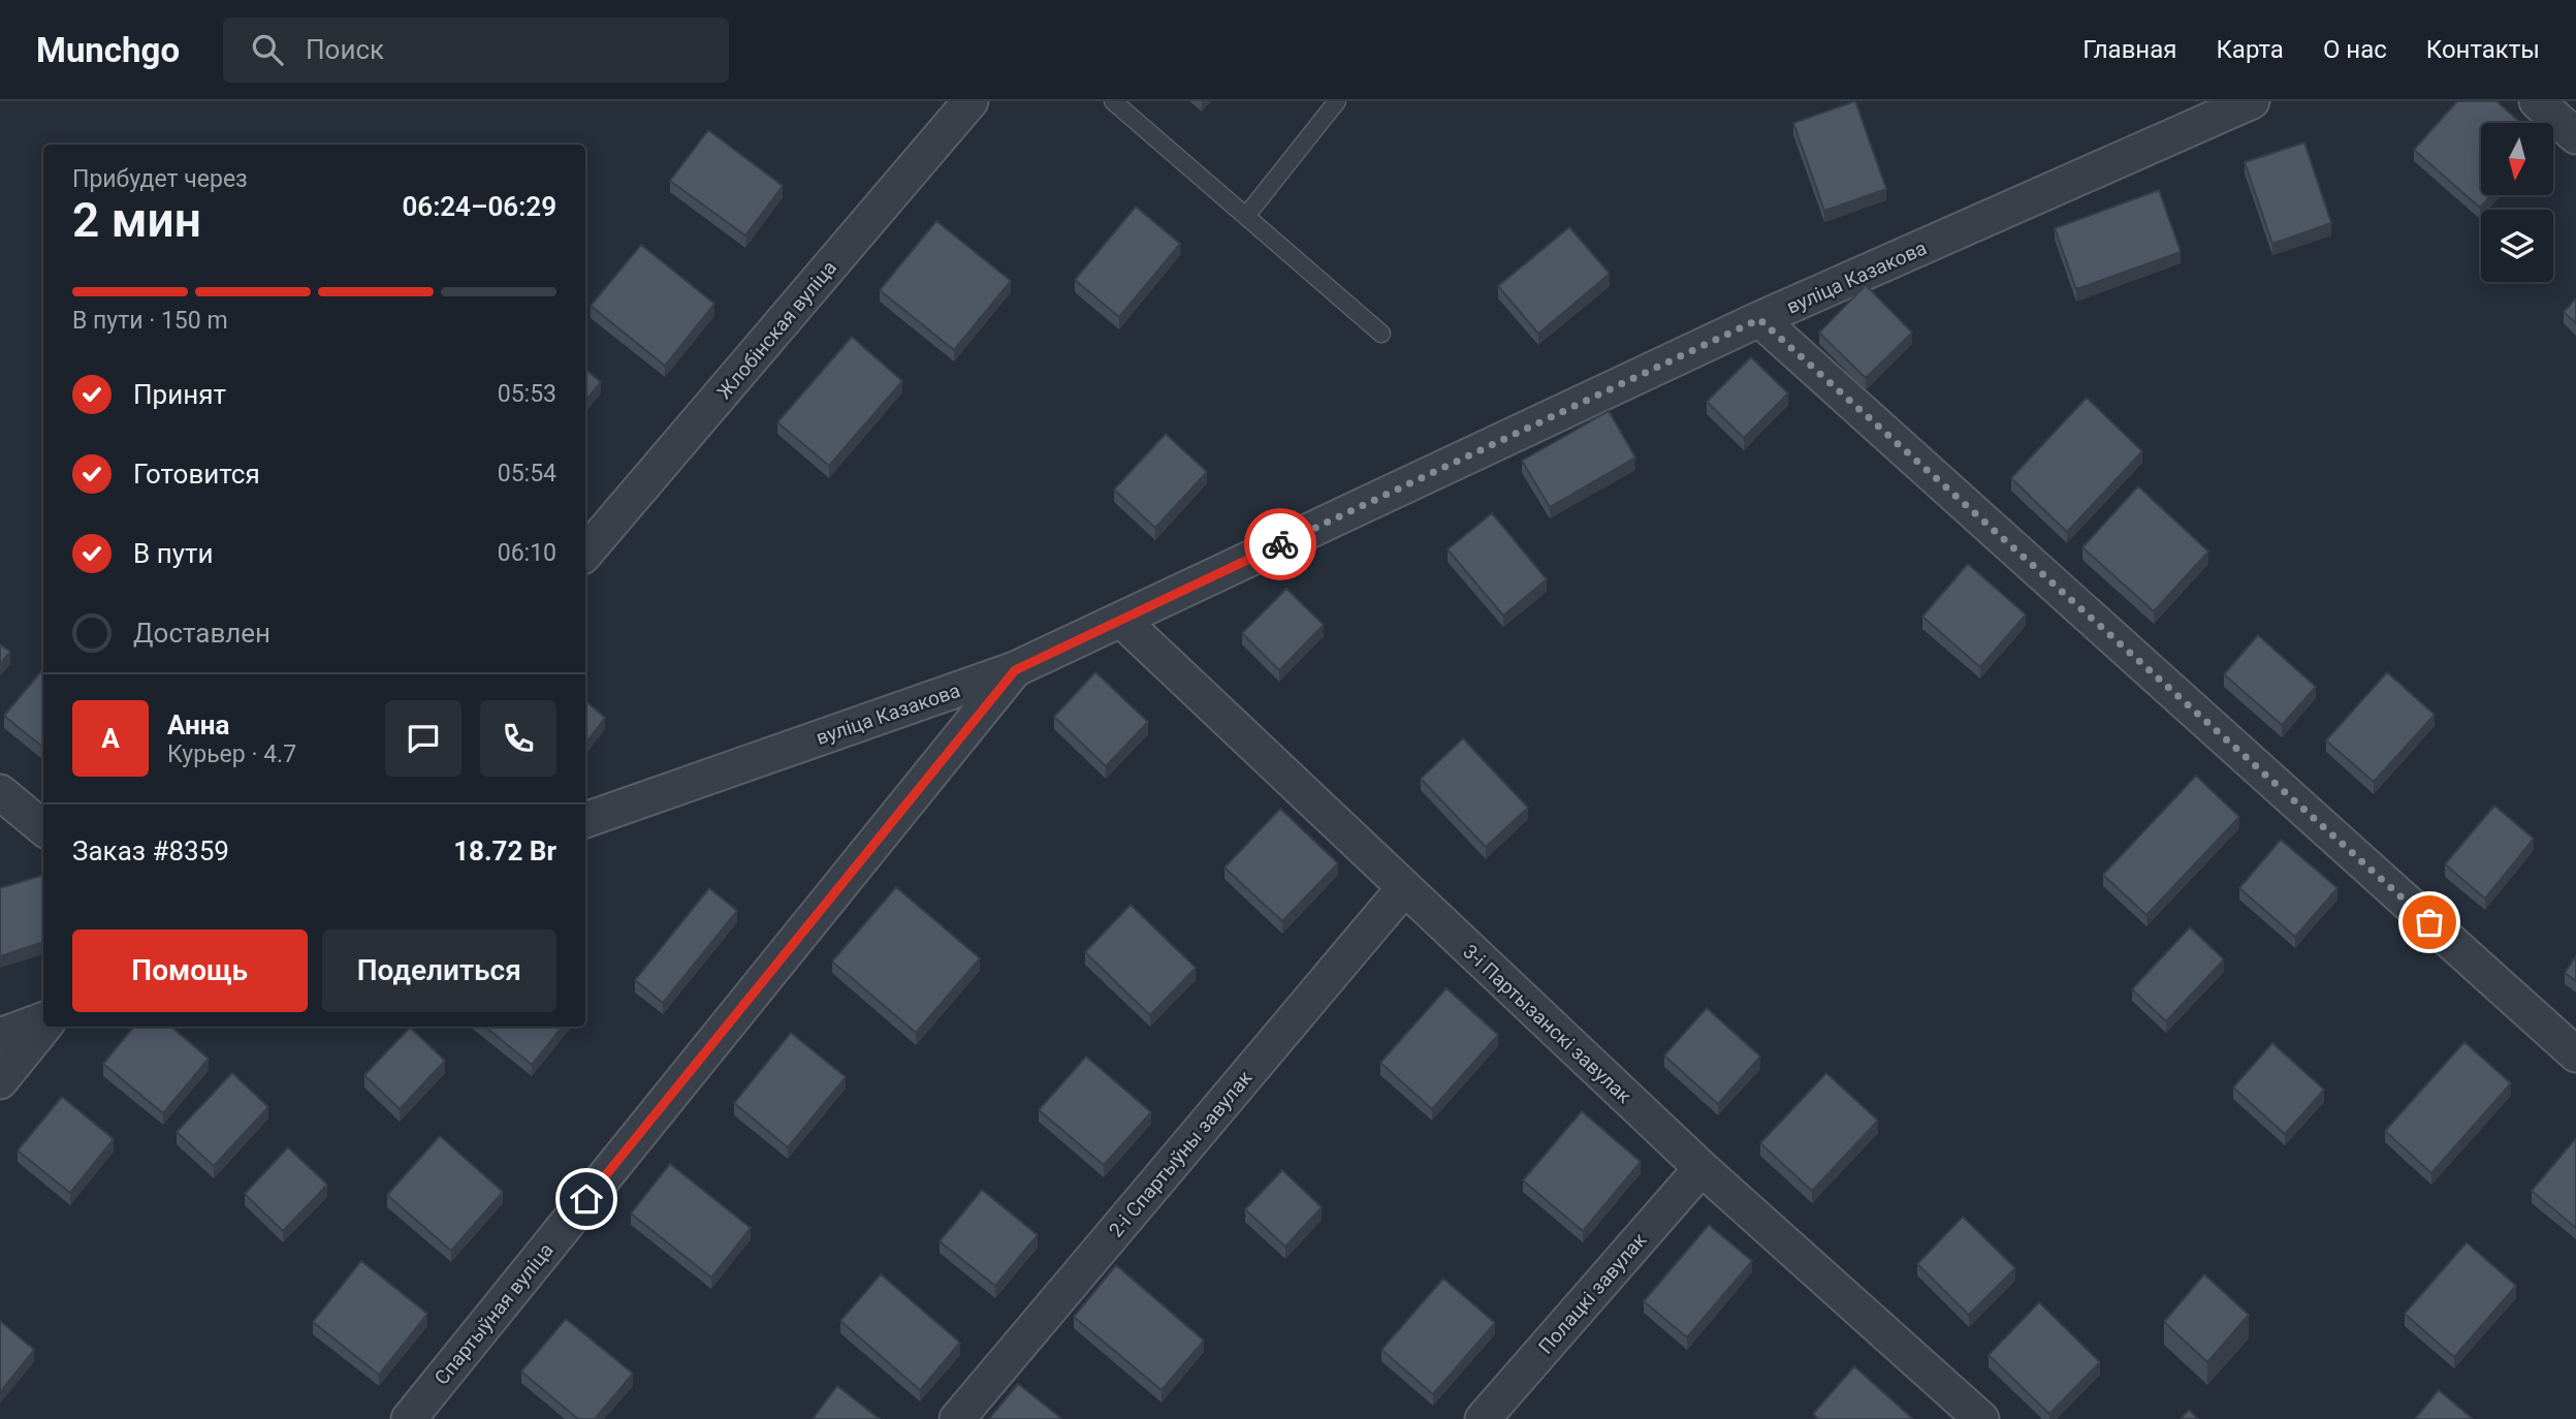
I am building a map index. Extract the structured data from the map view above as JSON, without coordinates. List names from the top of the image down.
{
  "streets": {
    "street": [
      "вуліца Казакова",
      "Жлобінская вуліца",
      "3-і Партызанскі завулак",
      "2-і Спартыўны завулак",
      "Полацкі завулак",
      "Спартыўная вуліца"
    ]
  },
  "crossings": [
    ["вуліца Казакова", "3-і Партызанскі завулак"],
    ["вуліца Казакова", "Спартыўная вуліца"],
    ["3-і Партызанскі завулак", "2-і Спартыўны завулак"],
    ["3-і Партызанскі завулак", "Полацкі завулак"]
  ],
  "north": "bottom",
  "page": {
    "header": "Munchgo",
    "search": "Поиск",
    "nav": [
      "Главная",
      "Карта",
      "О нас",
      "Контакты"
    ],
    "heading": ["2 мин", "Прибудет через", "06:24–06:29"],
    "panel": [
      "Анна",
      "Курьер · 4.7",
      "Заказ #8359",
      "18.72 Br"
    ],
    "bar": "В пути · 150 m",
    "list": [
      ["Принят", "05:53"],
      ["Готовится", "05:54"],
      ["В пути", "06:10"],
      "Доставлен"
    ],
    "round": "А",
    "buttons": ["Помощь", "Поделиться"]
  }
}
